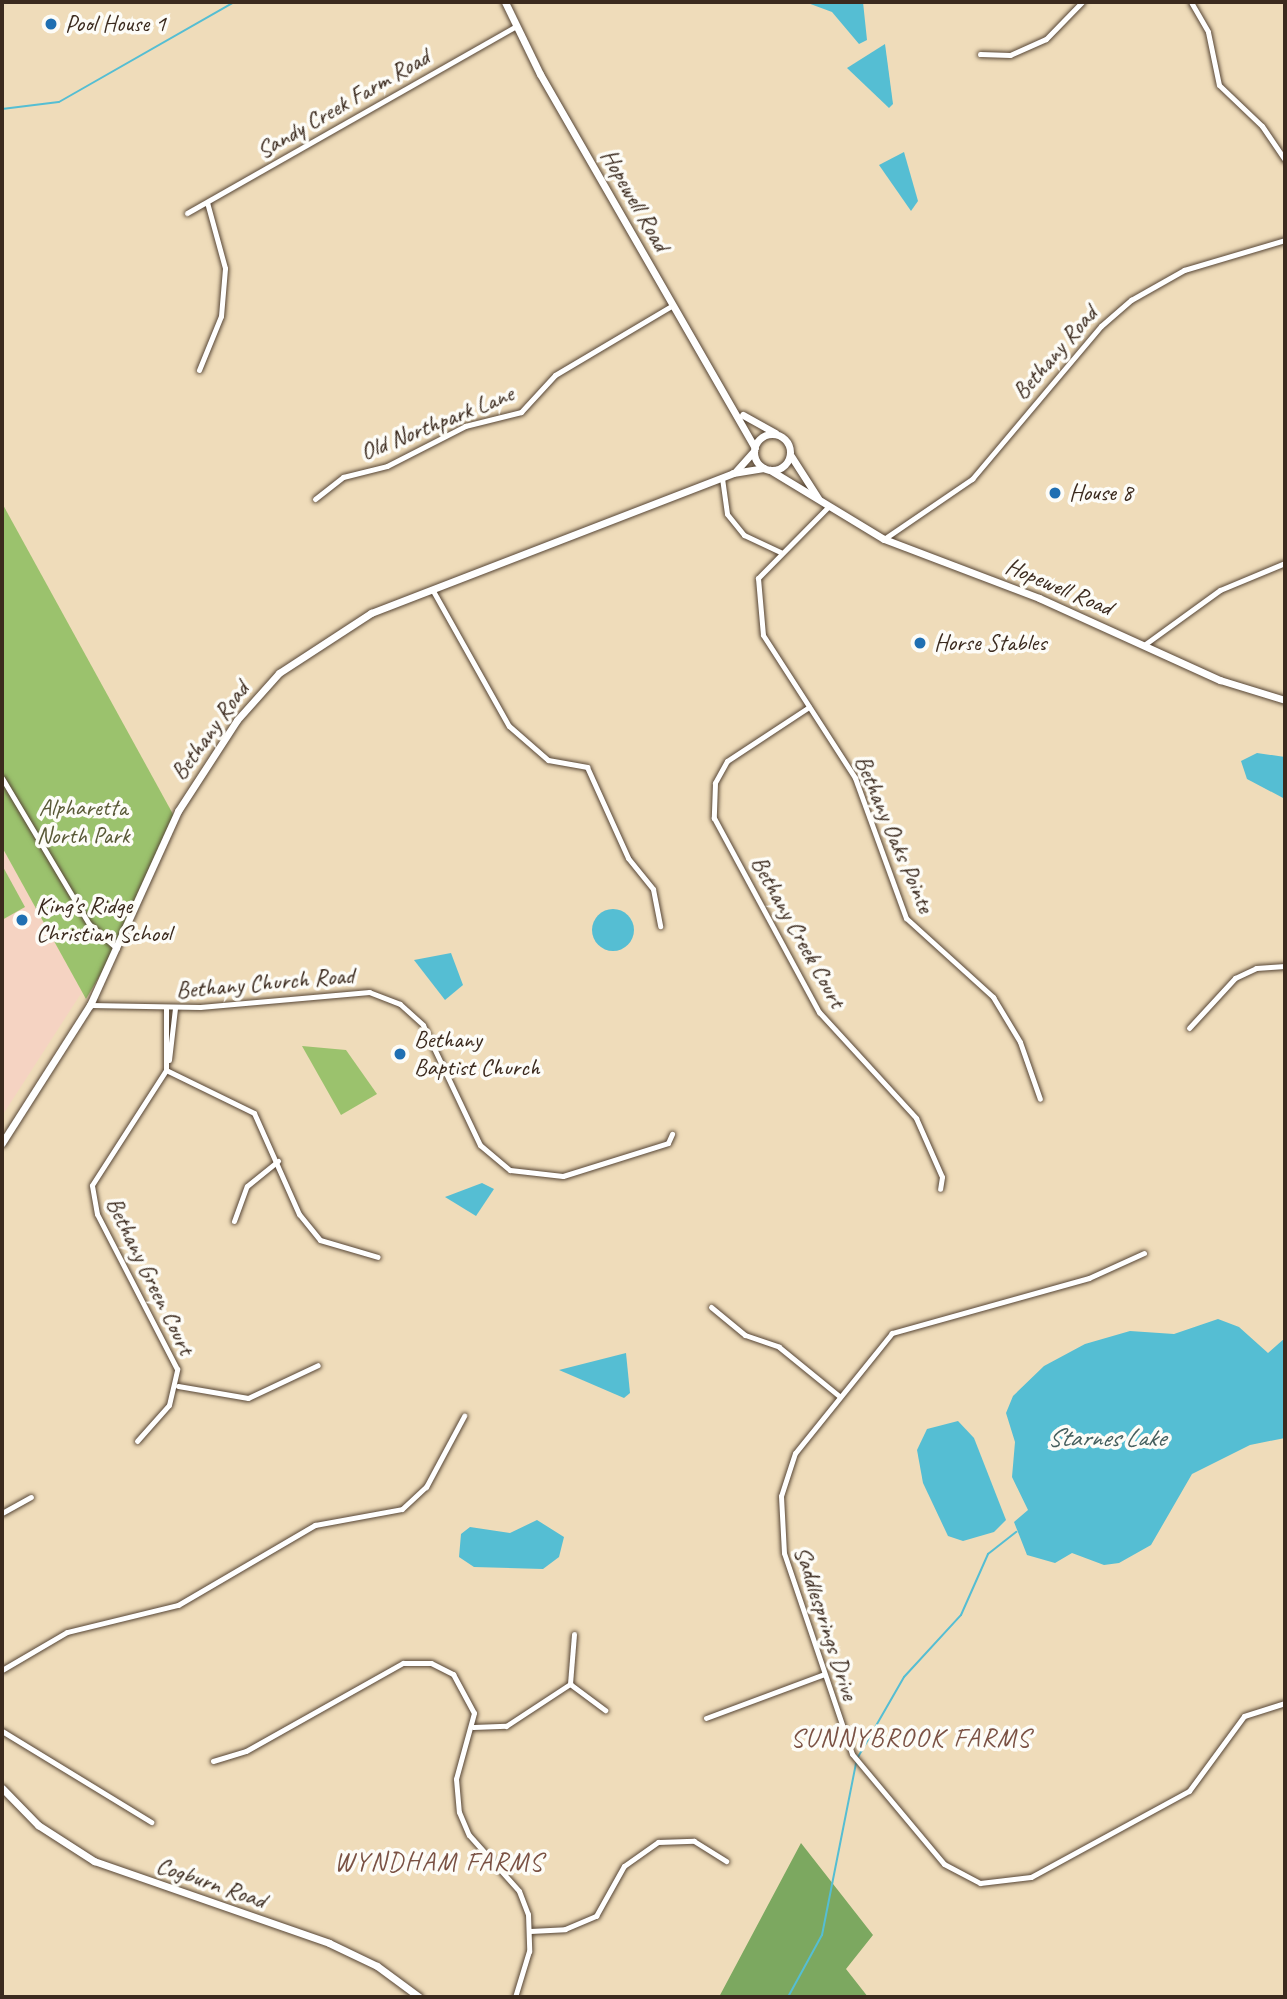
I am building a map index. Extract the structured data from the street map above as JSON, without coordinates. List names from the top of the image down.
{
  "streets": {
    "street": [
      "Sandy Creek Farm Road",
      "Hopewell Road",
      "Bethany Road",
      "Old Northpark Lane",
      "Bethany Oaks Pointe",
      "Bethany Creek Court",
      "Bethany Church Road",
      "Bethany Green Court",
      "Saddlesprings Drive",
      "Cogburn Road"
    ]
  },
  "crossings": [
    ["Sandy Creek Farm Road", "Hopewell Road"],
    ["Hopewell Road", "Bethany Road"],
    ["Hopewell Road", "Old Northpark Lane"],
    ["Hopewell Road", "Bethany Oaks Pointe"],
    ["Bethany Road", "Bethany Church Road"],
    ["Bethany Oaks Pointe", "Bethany Creek Court"],
    ["Bethany Church Road", "Bethany Green Court"]
  ],
  "districts": ["SUNNYBROOK FARMS", "WYNDHAM FARMS"],
  "water": ["Starnes Lake"],
  "parks": ["Alpharetta North Park"],
  "places": [
    "Pool House 1",
    "House 8",
    "Horse Stables",
    "King's Ridge Christian School",
    "Bethany Baptist Church"
  ]
}
